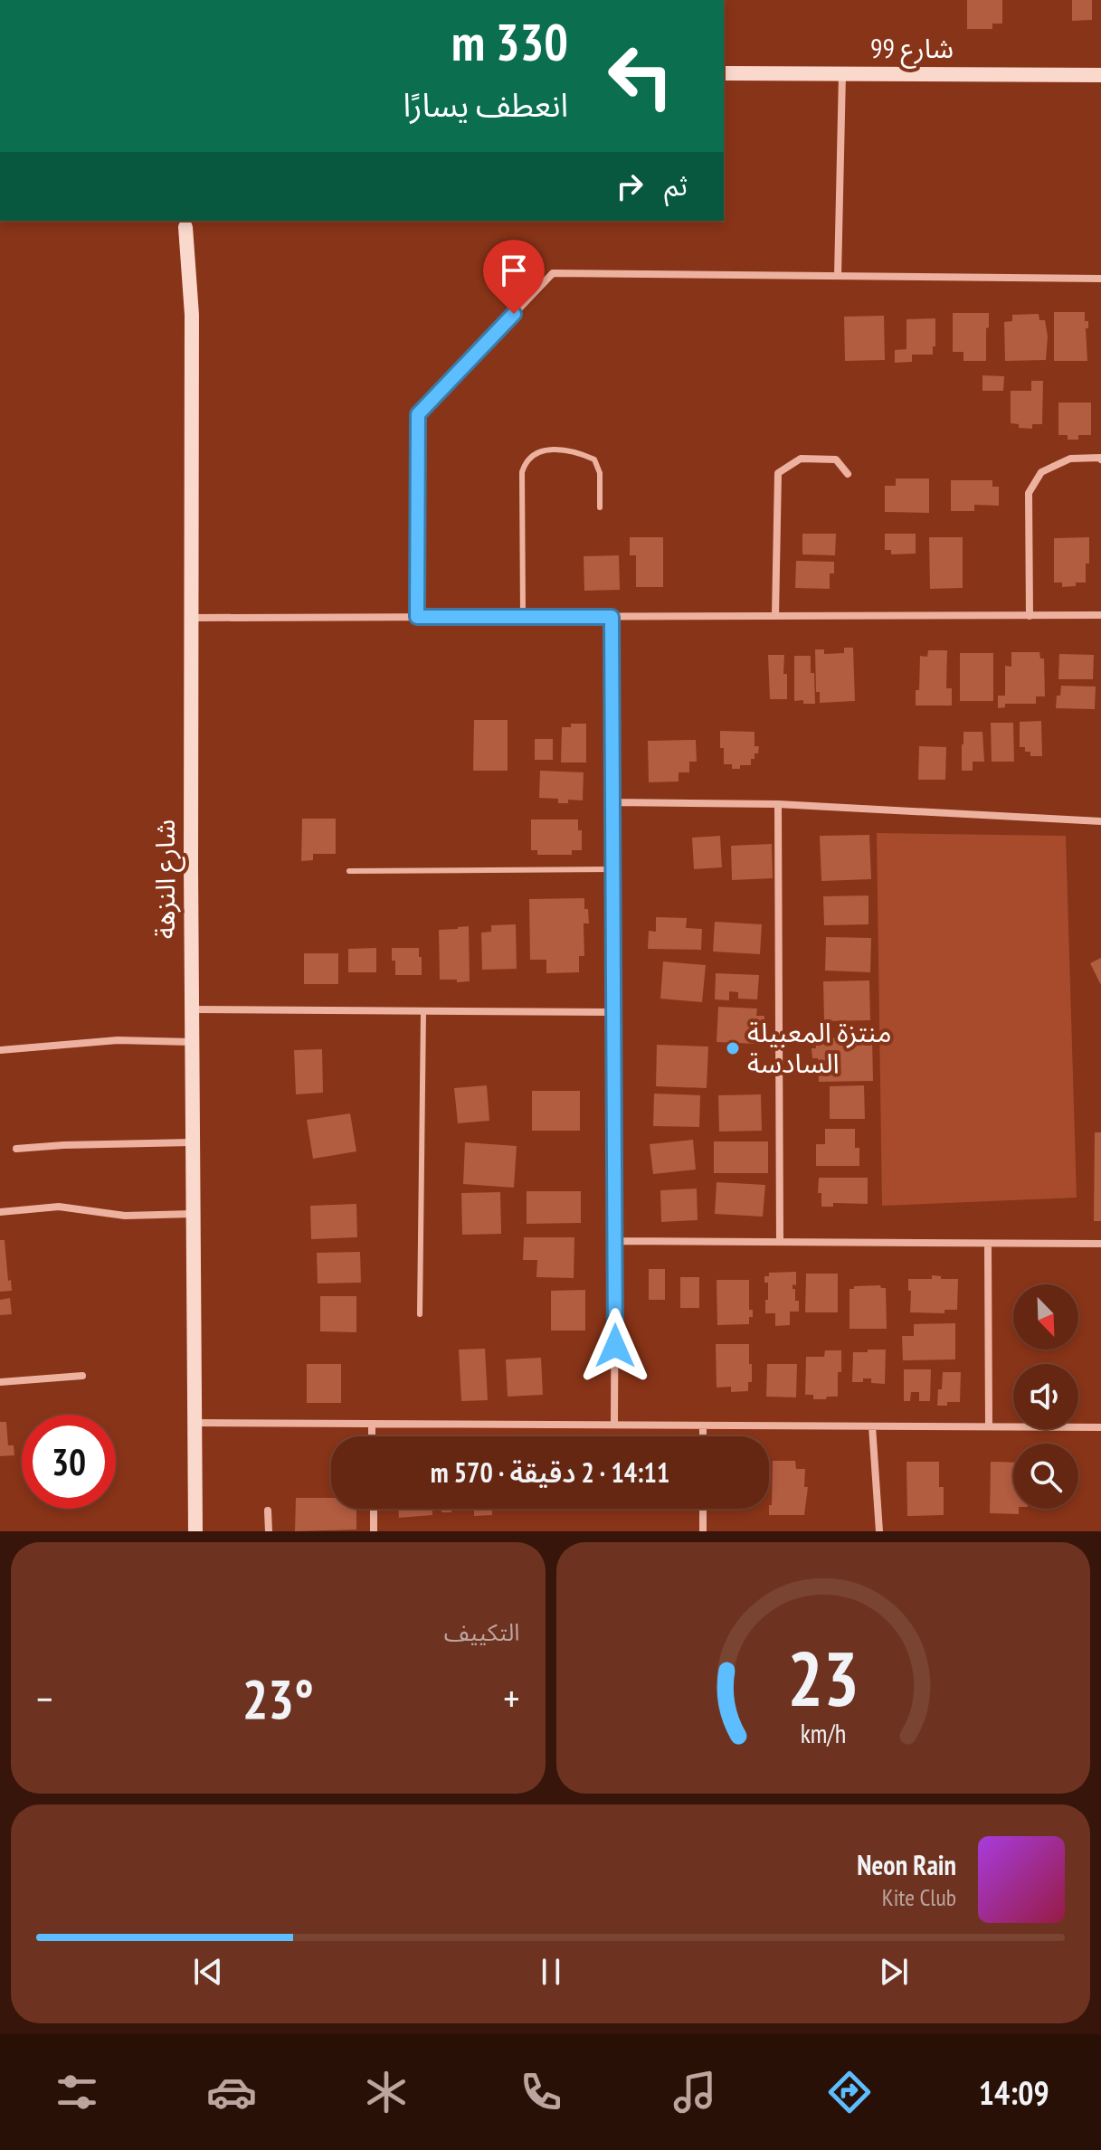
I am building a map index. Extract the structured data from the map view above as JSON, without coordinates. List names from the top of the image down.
{
  "streets": {
    "main road": ["شارع 99", "شارع النزهة"]
  },
  "places": ["منتزة المعبيلة السادسة"],
  "north": "bottom right",
  "page": {
    "turn": ["330 m", "انعطف يسارًا"],
    "then": "ثم",
    "limit": "30",
    "trip": "14:11 · 2 دقيقة · 570 m",
    "tile": "التكييف",
    "heat": ["−", "23°", "+"],
    "song": ["Neon Rain", "Kite Club"],
    "tabs": "14:09",
    "gauge": ["23", "km/h"]
  }
}
